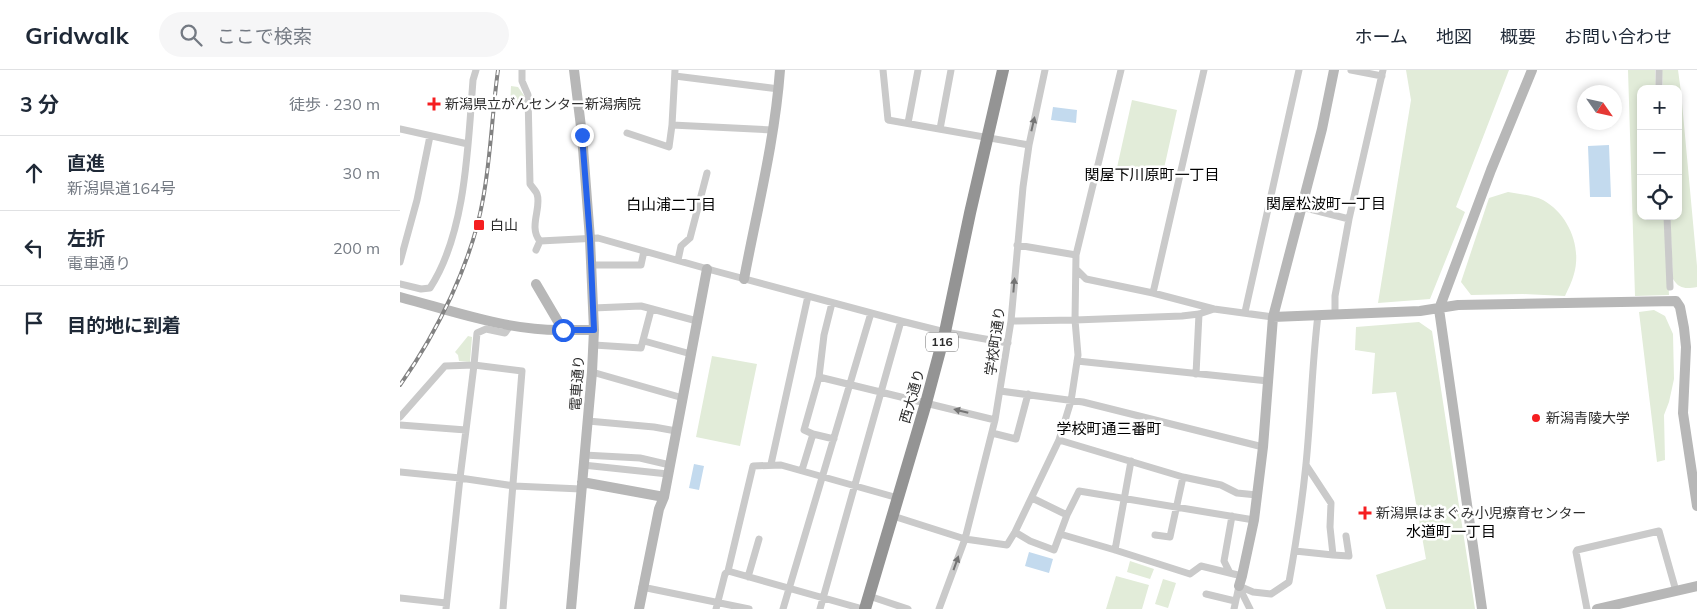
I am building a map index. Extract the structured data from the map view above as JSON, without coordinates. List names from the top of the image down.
{
  "streets": {
    "highway": ["116", "西大通り"],
    "street": ["学校町通り", "電車通り"]
  },
  "one_way": ["学校町通り"],
  "districts": [
    "関屋下川原町一丁目",
    "関屋松波町一丁目",
    "白山浦二丁目",
    "学校町通三番町",
    "水道町一丁目"
  ],
  "places": {
    "health": ["新潟県立がんセンター新潟病院", "新潟県はまぐみ小児療育センター"],
    "transit": ["白山"],
    "other": ["新潟青陵大学"]
  },
  "north": "bottom right",
  "page": {
    "header": "Gridwalk",
    "search": "ここで検索",
    "nav": [
      "ホーム",
      "地図",
      "概要",
      "お問い合わせ"
    ],
    "heading": ["3 分", "徒歩 · 230 m"],
    "map_buttons": ["+", "−"],
    "list": [
      ["直進", "新潟県道164号", "30 m"],
      ["左折", "電車通り", "200 m"],
      "目的地に到着"
    ]
  }
}
